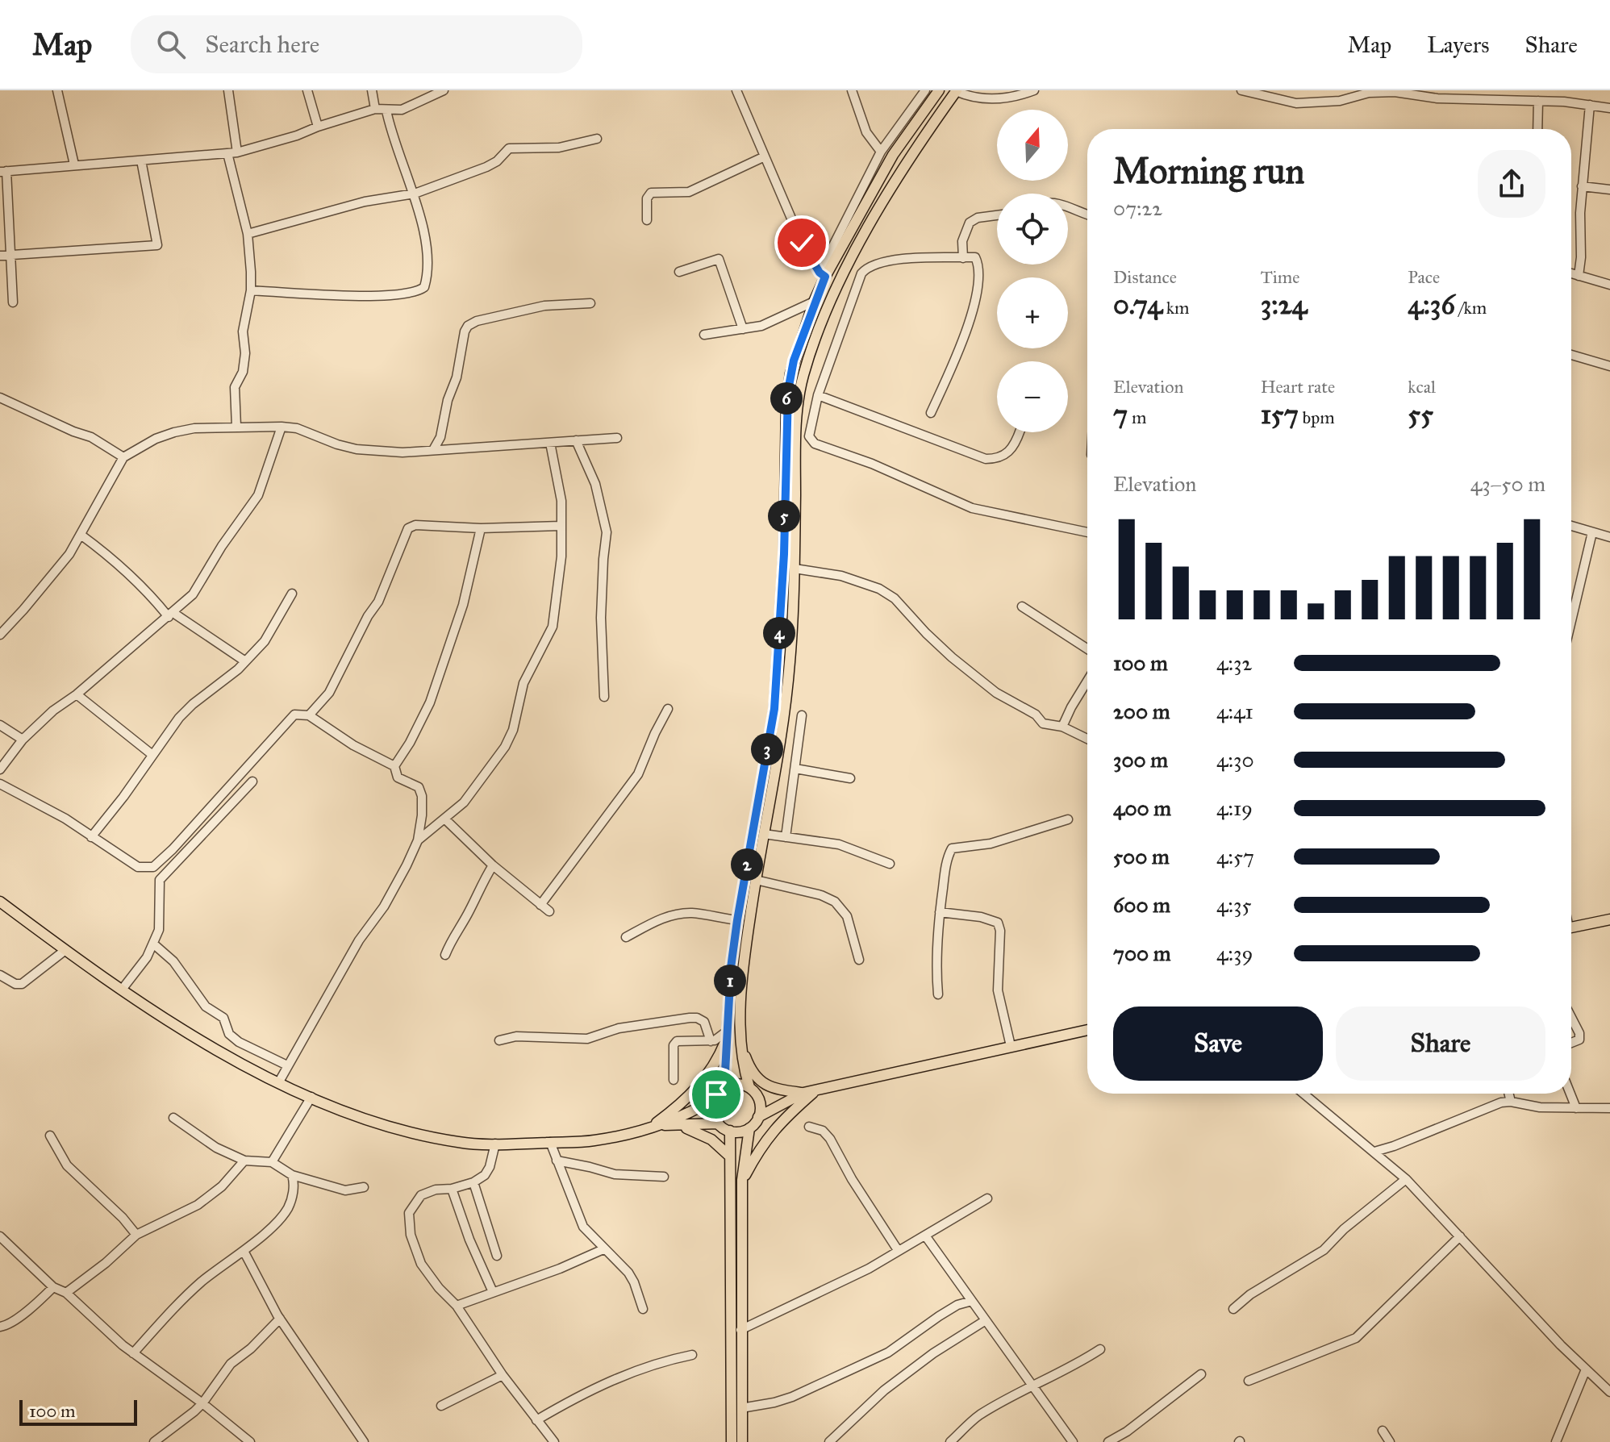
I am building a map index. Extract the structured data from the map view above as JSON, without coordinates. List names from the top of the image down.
{
  "scale_bar": "100 m",
  "north": "top",
  "page": {
    "header": "Map",
    "search": "Search here",
    "nav": ["Map", "Layers", "Share"],
    "map_buttons": ["+", "−"],
    "heading": ["Morning run", "07:22"],
    "stats": [
      ["Distance", "0.74 km"],
      ["Time", "3:24"],
      ["Pace", "4:36 /km"],
      ["Elevation", "7 m"],
      ["Heart rate", "157 bpm"],
      ["kcal", "55"]
    ],
    "pins": [
      "6",
      "5",
      "4",
      "3",
      "2",
      "1"
    ],
    "chart": ["Elevation", "43–50 m"],
    "list": [
      {
        "name": "100 m",
        "note": "4:32"
      },
      {
        "name": "200 m",
        "note": "4:41"
      },
      {
        "name": "300 m",
        "note": "4:30"
      },
      {
        "name": "400 m",
        "note": "4:19"
      },
      {
        "name": "500 m",
        "note": "4:57"
      },
      {
        "name": "600 m",
        "note": "4:35"
      },
      {
        "name": "700 m",
        "note": "4:39"
      }
    ],
    "buttons": ["Save", "Share"],
    "scale": "100 m"
  }
}
